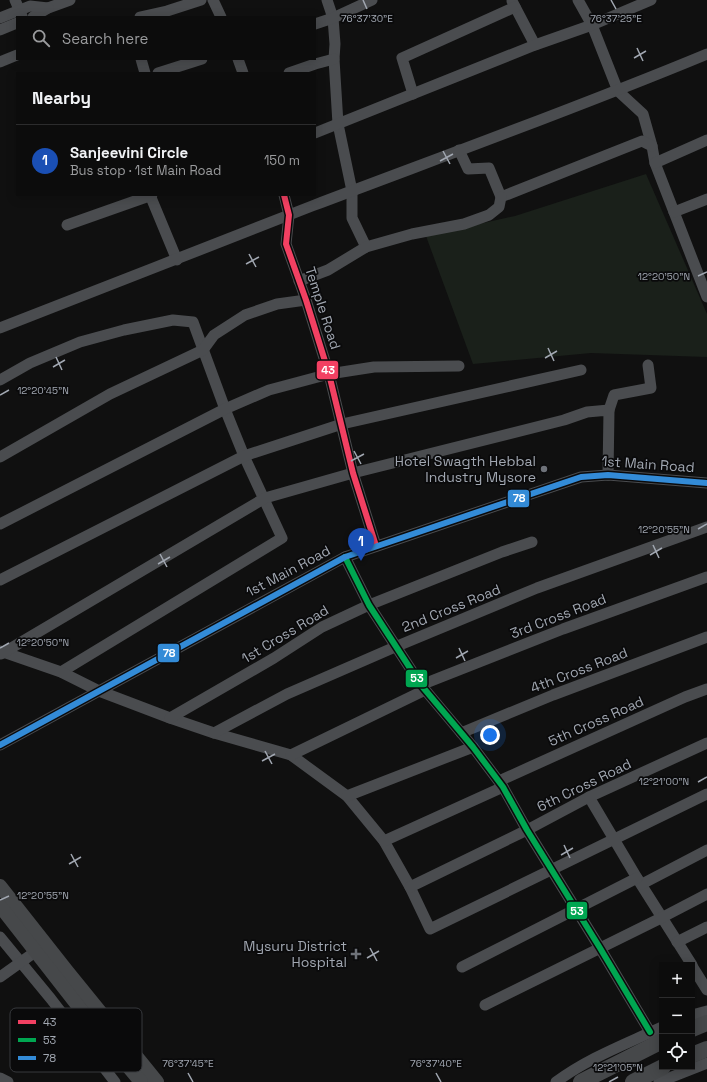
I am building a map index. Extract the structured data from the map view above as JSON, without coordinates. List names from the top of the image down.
{
  "streets": {
    "street": [
      "Temple Road",
      "1st Main Road",
      "2nd Cross Road",
      "3rd Cross Road",
      "1st Cross Road",
      "4th Cross Road",
      "5th Cross Road",
      "6th Cross Road"
    ]
  },
  "crossings": [
    ["Temple Road", "1st Main Road"]
  ],
  "places": {
    "other": ["Hotel Swagth Hebbal Industry Mysore"],
    "health": ["Mysuru District Hospital"]
  },
  "lines": ["transit line 43", "transit line 78", "transit line 53"],
  "legend": ["43", "53", "78"],
  "page": {
    "search": "Search here",
    "heading": "Nearby",
    "list": [
      {
        "mark": "1",
        "name": "Sanjeevini Circle",
        "note": "Bus stop · 1st Main Road",
        "value": "150 m"
      }
    ],
    "pins": "1",
    "map_buttons": ["+", "−"]
  },
  "coordinates": [
    "76°37'30\"E",
    "76°37'25\"E",
    "12°20'50\"N",
    "12°20'45\"N",
    "12°20'55\"N",
    "12°21'00\"N",
    "76°37'45\"E",
    "76°37'40\"E",
    "12°21'05\"N"
  ]
}
